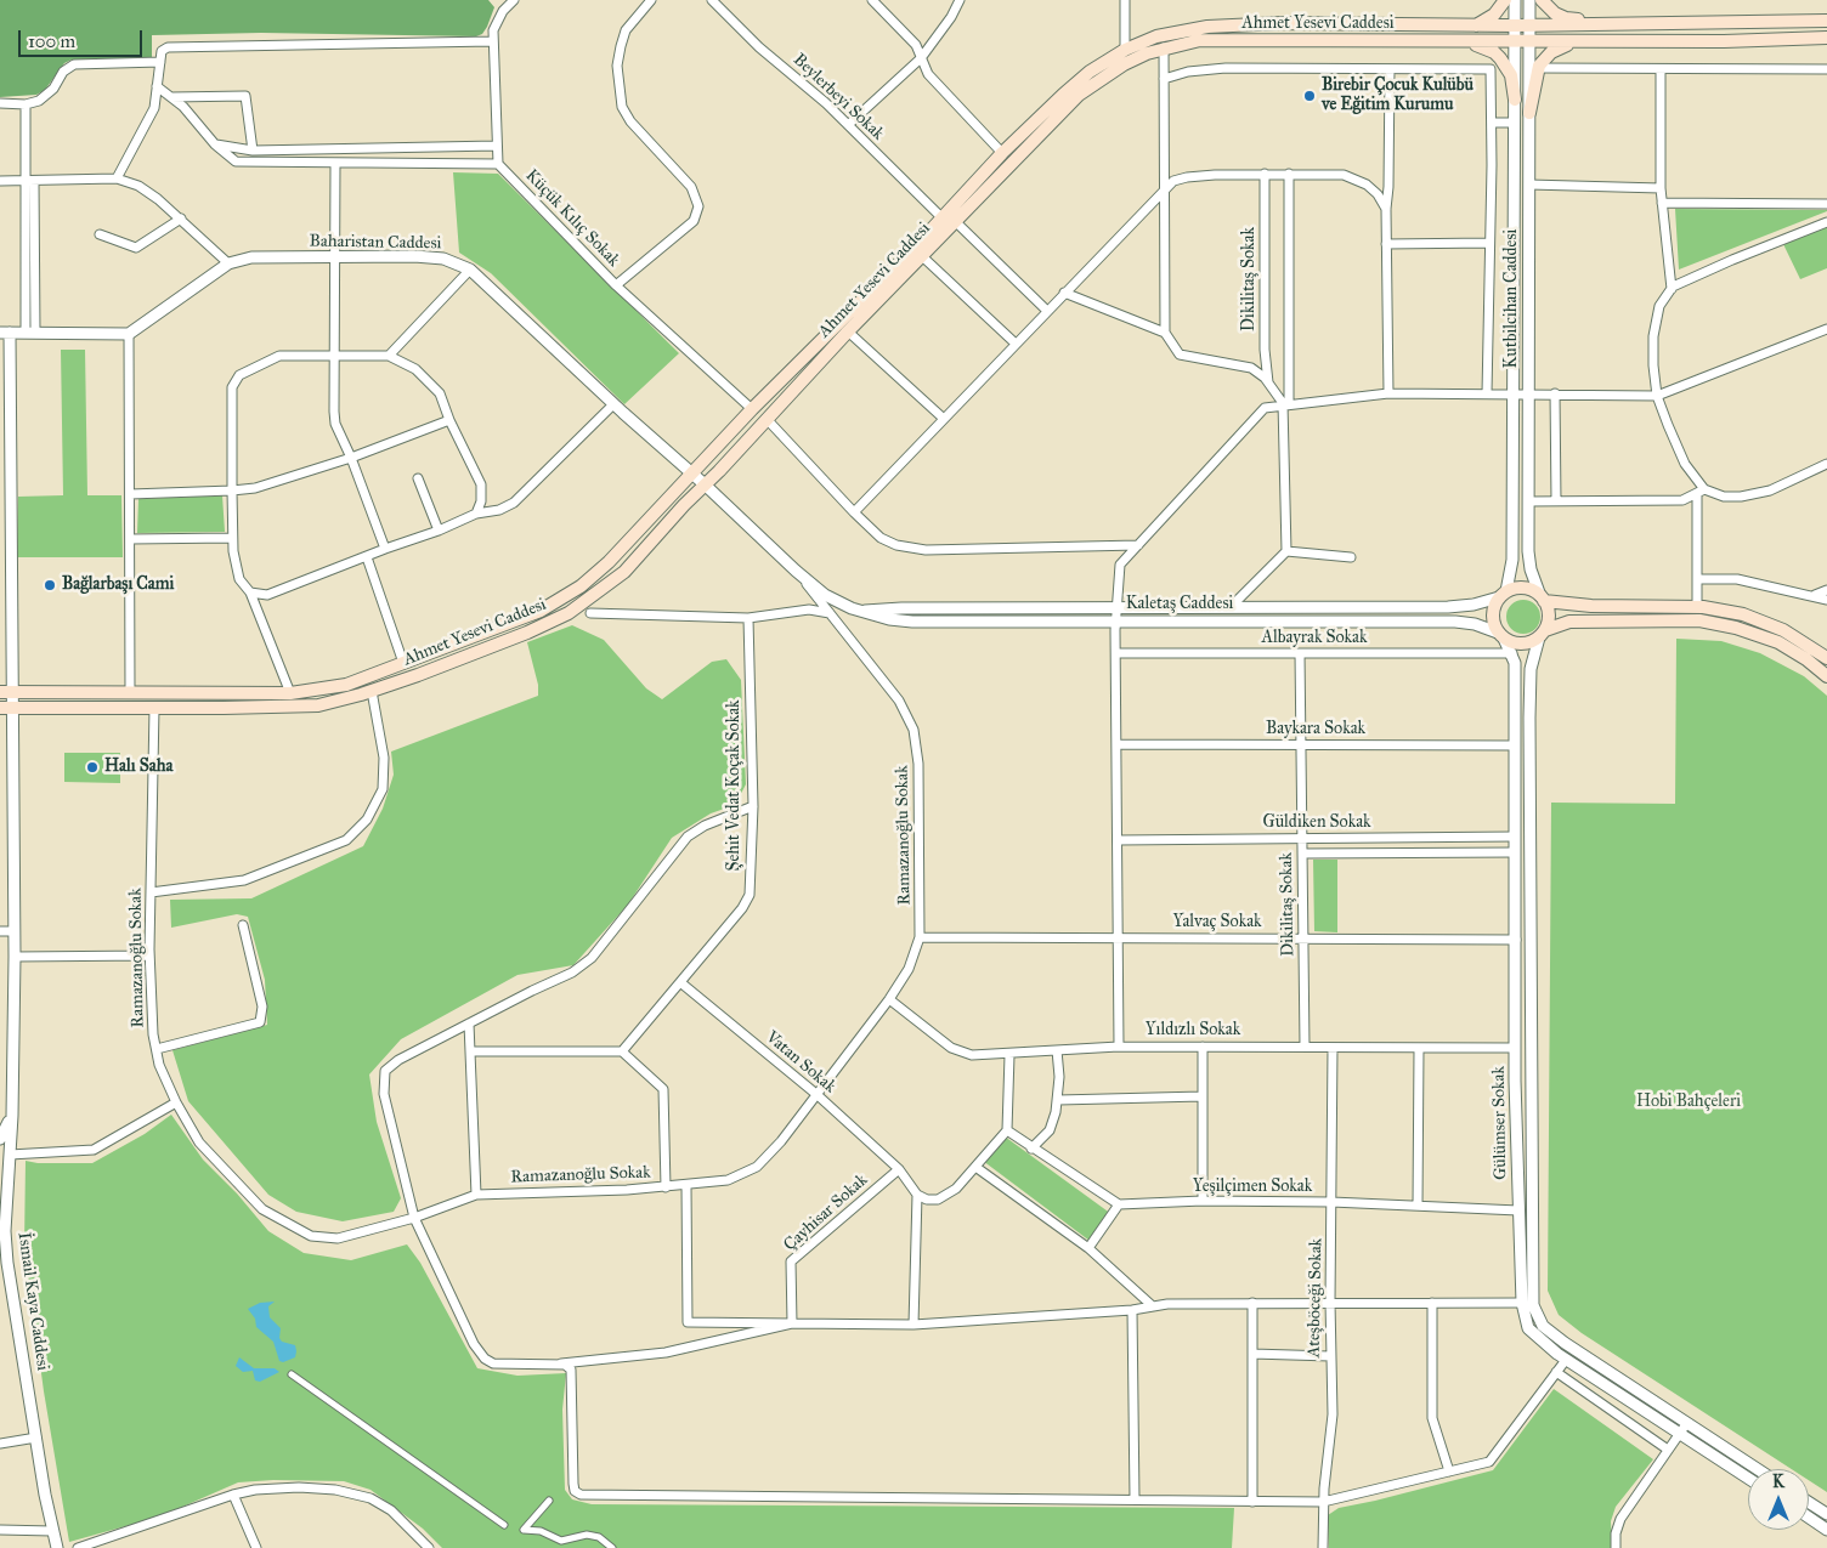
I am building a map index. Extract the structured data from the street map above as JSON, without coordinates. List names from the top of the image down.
{
  "streets": {
    "main road": ["Ahmet Yesevi Caddesi"],
    "street": [
      "Beylerbeyi Sokak",
      "Küçük Kılıç Sokak",
      "Baharistan Caddesi",
      "Dikilitaş Sokak",
      "Kutbilcihan Caddesi",
      "Kaletaş Caddesi",
      "Albayrak Sokak",
      "Baykara Sokak",
      "Şehit Vedat Koçak Sokak",
      "Güldiken Sokak",
      "Ramazanoğlu Sokak",
      "Yalvaç Sokak",
      "Yıldızlı Sokak",
      "Vatan Sokak",
      "Gülümser Sokak",
      "Yeşilçimen Sokak",
      "Çayhisar Sokak",
      "Ateşböceği Sokak",
      "İsmail Kaya Caddesi"
    ]
  },
  "crossings": [
    ["Ahmet Yesevi Caddesi", "Beylerbeyi Sokak"],
    ["Ahmet Yesevi Caddesi", "Küçük Kılıç Sokak"],
    ["Ahmet Yesevi Caddesi", "Baharistan Caddesi"],
    ["Ahmet Yesevi Caddesi", "Kutbilcihan Caddesi"],
    ["Ahmet Yesevi Caddesi", "Kaletaş Caddesi"],
    ["Ahmet Yesevi Caddesi", "Ramazanoğlu Sokak"],
    ["Ahmet Yesevi Caddesi", "İsmail Kaya Caddesi"],
    ["Baharistan Caddesi", "Kaletaş Caddesi"],
    ["Dikilitaş Sokak", "Albayrak Sokak"],
    ["Dikilitaş Sokak", "Baykara Sokak"],
    ["Dikilitaş Sokak", "Güldiken Sokak"],
    ["Dikilitaş Sokak", "Yalvaç Sokak"],
    ["Dikilitaş Sokak", "Yıldızlı Sokak"],
    ["Kutbilcihan Caddesi", "Kaletaş Caddesi"],
    ["Kutbilcihan Caddesi", "Gülümser Sokak"],
    ["Kaletaş Caddesi", "Ramazanoğlu Sokak"],
    ["Kaletaş Caddesi", "Gülümser Sokak"],
    ["Albayrak Sokak", "Gülümser Sokak"],
    ["Baykara Sokak", "Gülümser Sokak"],
    ["Şehit Vedat Koçak Sokak", "Vatan Sokak"],
    ["Güldiken Sokak", "Gülümser Sokak"],
    ["Ramazanoğlu Sokak", "Yalvaç Sokak"],
    ["Ramazanoğlu Sokak", "Yıldızlı Sokak"],
    ["Ramazanoğlu Sokak", "Vatan Sokak"],
    ["Yalvaç Sokak", "Gülümser Sokak"],
    ["Yıldızlı Sokak", "Gülümser Sokak"],
    ["Yıldızlı Sokak", "Ateşböceği Sokak"],
    ["Vatan Sokak", "Çayhisar Sokak"],
    ["Gülümser Sokak", "Yeşilçimen Sokak"],
    ["Yeşilçimen Sokak", "Ateşböceği Sokak"]
  ],
  "parks": ["Hobi Bahçeleri"],
  "places": ["Birebir Çocuk Kulübü ve Eğitim Kurumu", "Bağlarbaşı Cami", "Halı Saha"],
  "scale_bar": "100 m",
  "north": "top"
}
